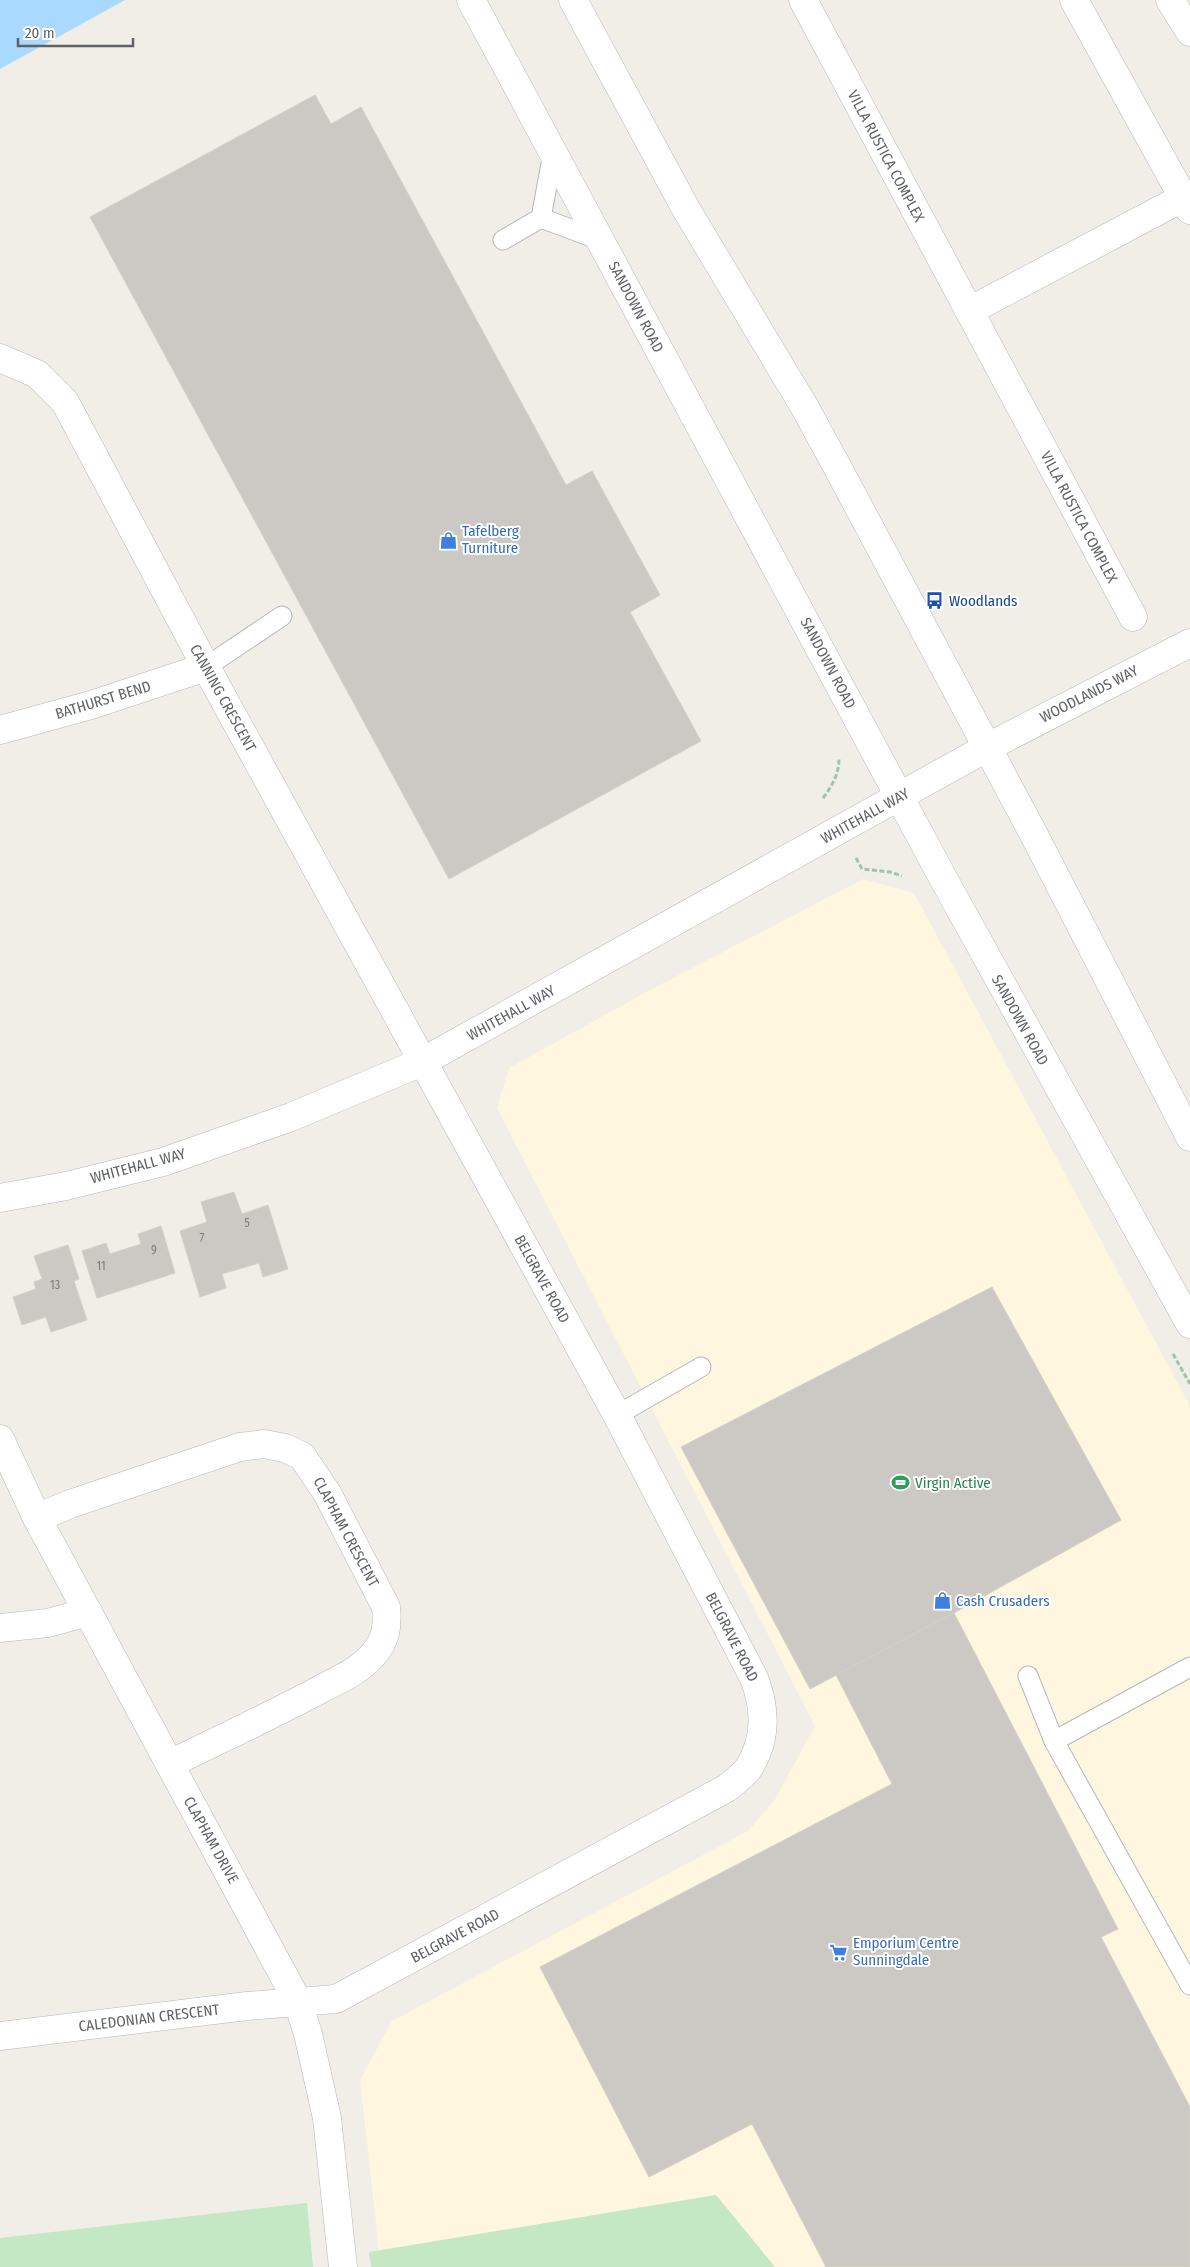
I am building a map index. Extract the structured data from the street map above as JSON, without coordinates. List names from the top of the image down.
{
  "streets": {
    "street": [
      "VILLA RUSTICA COMPLEX",
      "SANDOWN ROAD",
      "WOODLANDS WAY",
      "CANNING CRESCENT",
      "BATHURST BEND",
      "WHITEHALL WAY",
      "BELGRAVE ROAD",
      "CLAPHAM CRESCENT",
      "CLAPHAM DRIVE",
      "CALEDONIAN CRESCENT"
    ]
  },
  "crossings": [
    ["SANDOWN ROAD", "WHITEHALL WAY"],
    ["WOODLANDS WAY", "WHITEHALL WAY"],
    ["CANNING CRESCENT", "BATHURST BEND"],
    ["CANNING CRESCENT", "WHITEHALL WAY"],
    ["CANNING CRESCENT", "BELGRAVE ROAD"],
    ["WHITEHALL WAY", "BELGRAVE ROAD"],
    ["BELGRAVE ROAD", "CLAPHAM DRIVE"],
    ["BELGRAVE ROAD", "CALEDONIAN CRESCENT"],
    ["CLAPHAM CRESCENT", "CLAPHAM DRIVE"],
    ["CLAPHAM DRIVE", "CALEDONIAN CRESCENT"]
  ],
  "places": {
    "shop": ["Tafelberg Turniture", "Cash Crusaders"],
    "bus stop": ["Woodlands"],
    "sports": ["Virgin Active"],
    "supermarket": ["Emporium Centre Sunningdale"]
  },
  "house_numbers": [
    "5",
    "7",
    "9",
    "11",
    "13"
  ],
  "scale_bar": "20 m"
}
